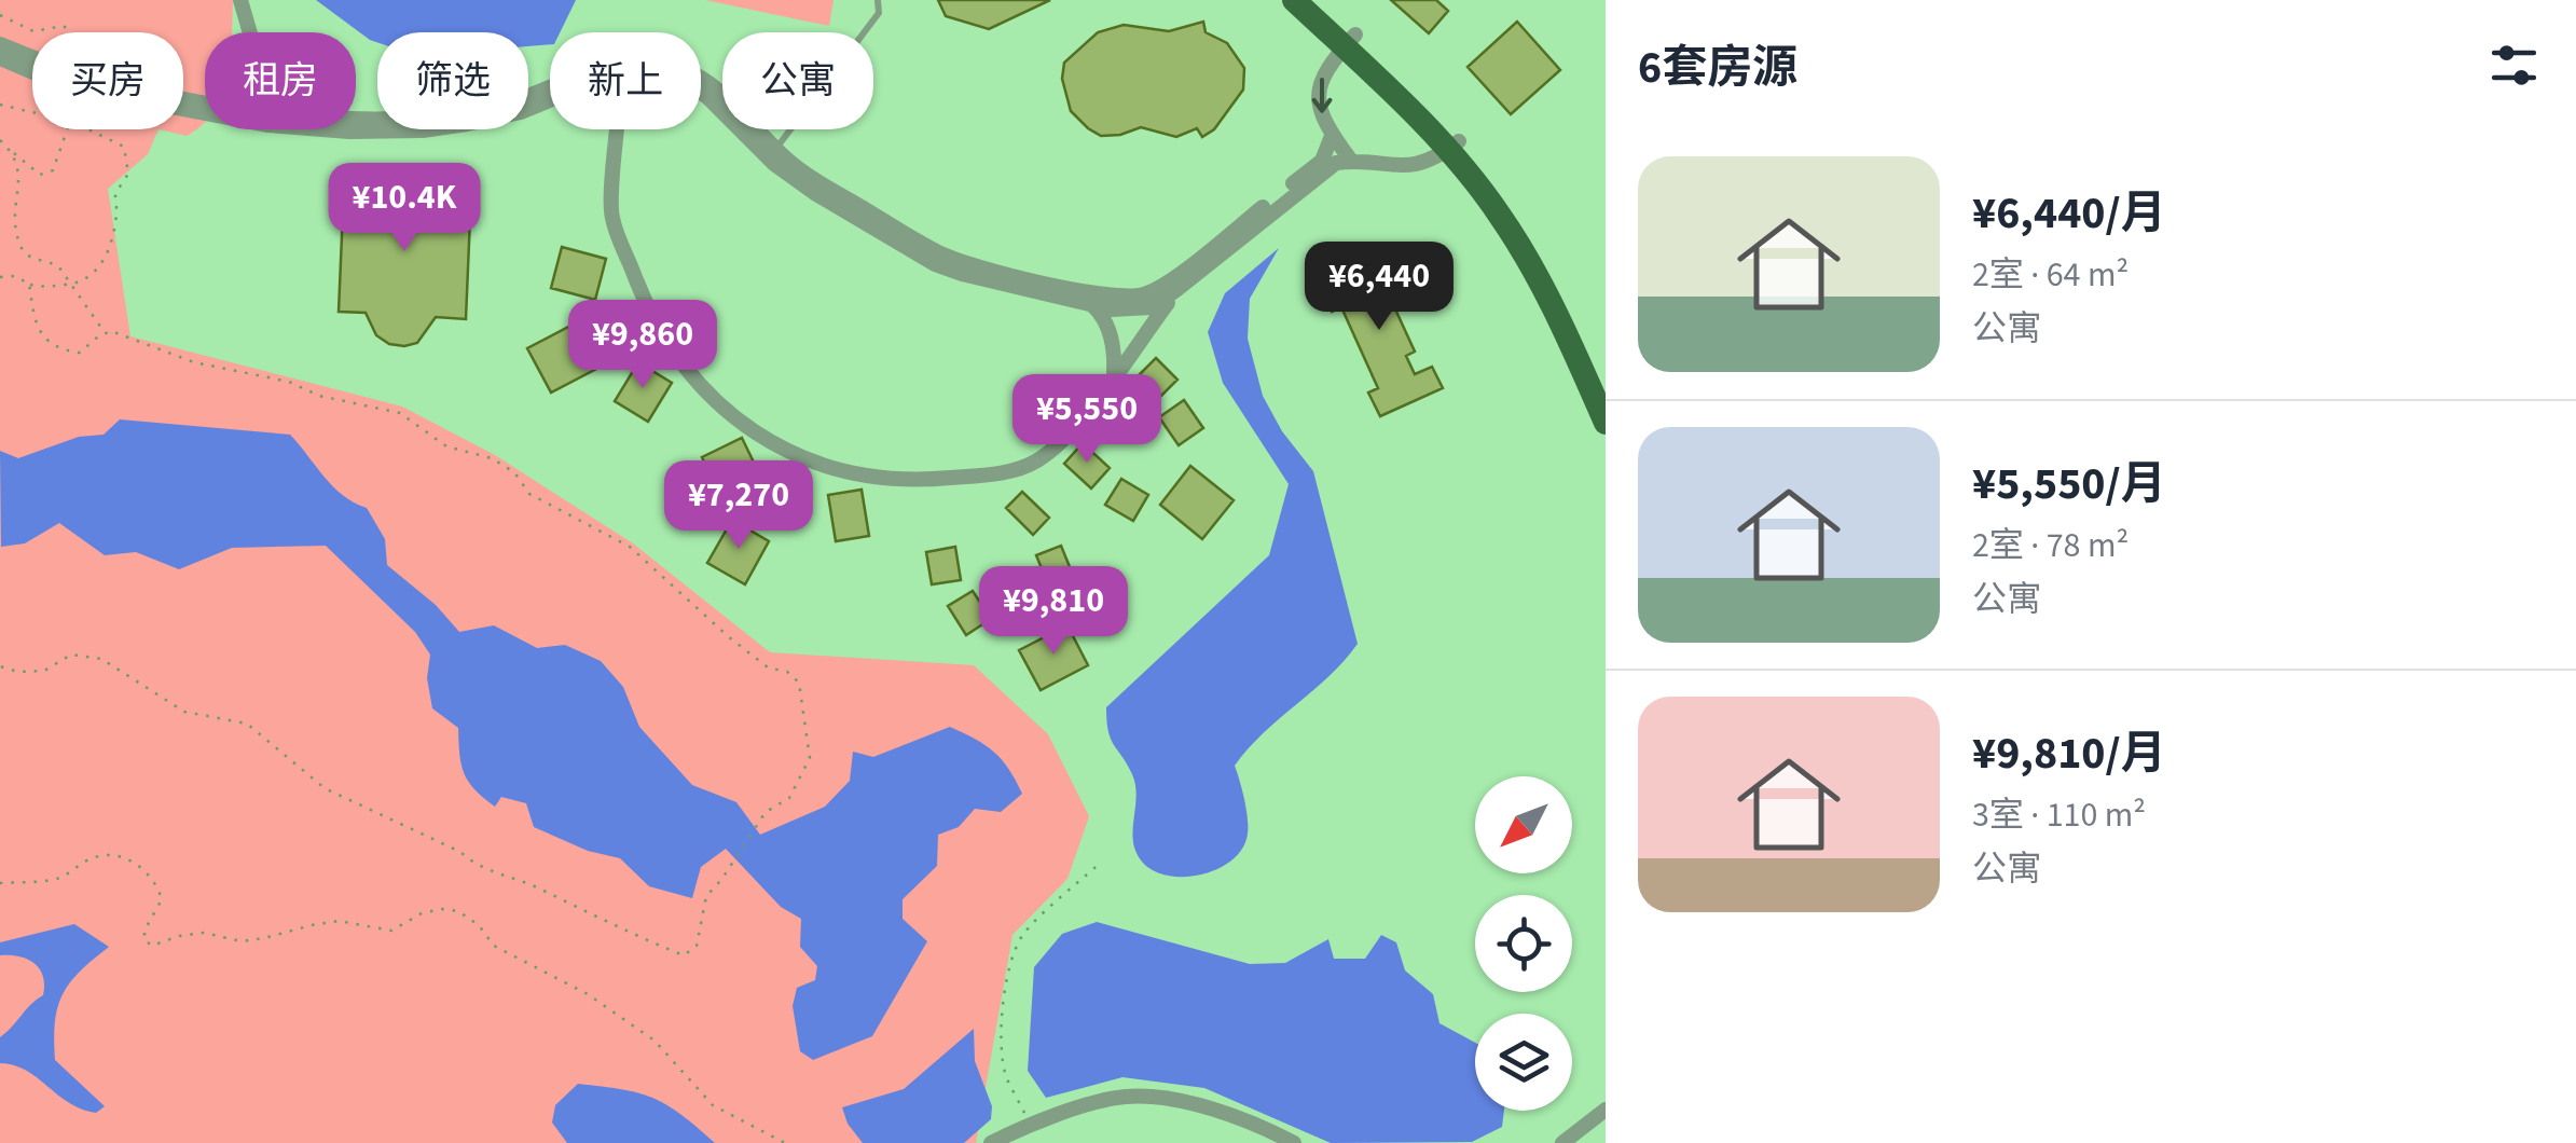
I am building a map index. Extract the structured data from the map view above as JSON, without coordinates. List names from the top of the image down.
{
  "north": "bottom left",
  "page": {
    "heading": "6套房源",
    "chip": [
      "买房",
      "租房",
      "筛选",
      "新上",
      "公寓"
    ],
    "list": [
      {
        "name": "¥6,440/月",
        "note": "2室 · 64 m² · 公寓"
      },
      {
        "name": "¥5,550/月",
        "note": "2室 · 78 m² · 公寓"
      },
      {
        "name": "¥9,810/月",
        "note": "3室 · 110 m² · 公寓"
      }
    ],
    "price": [
      "¥10.4K",
      "¥6,440",
      "¥9,860",
      "¥5,550",
      "¥7,270",
      "¥9,810"
    ]
  }
}
